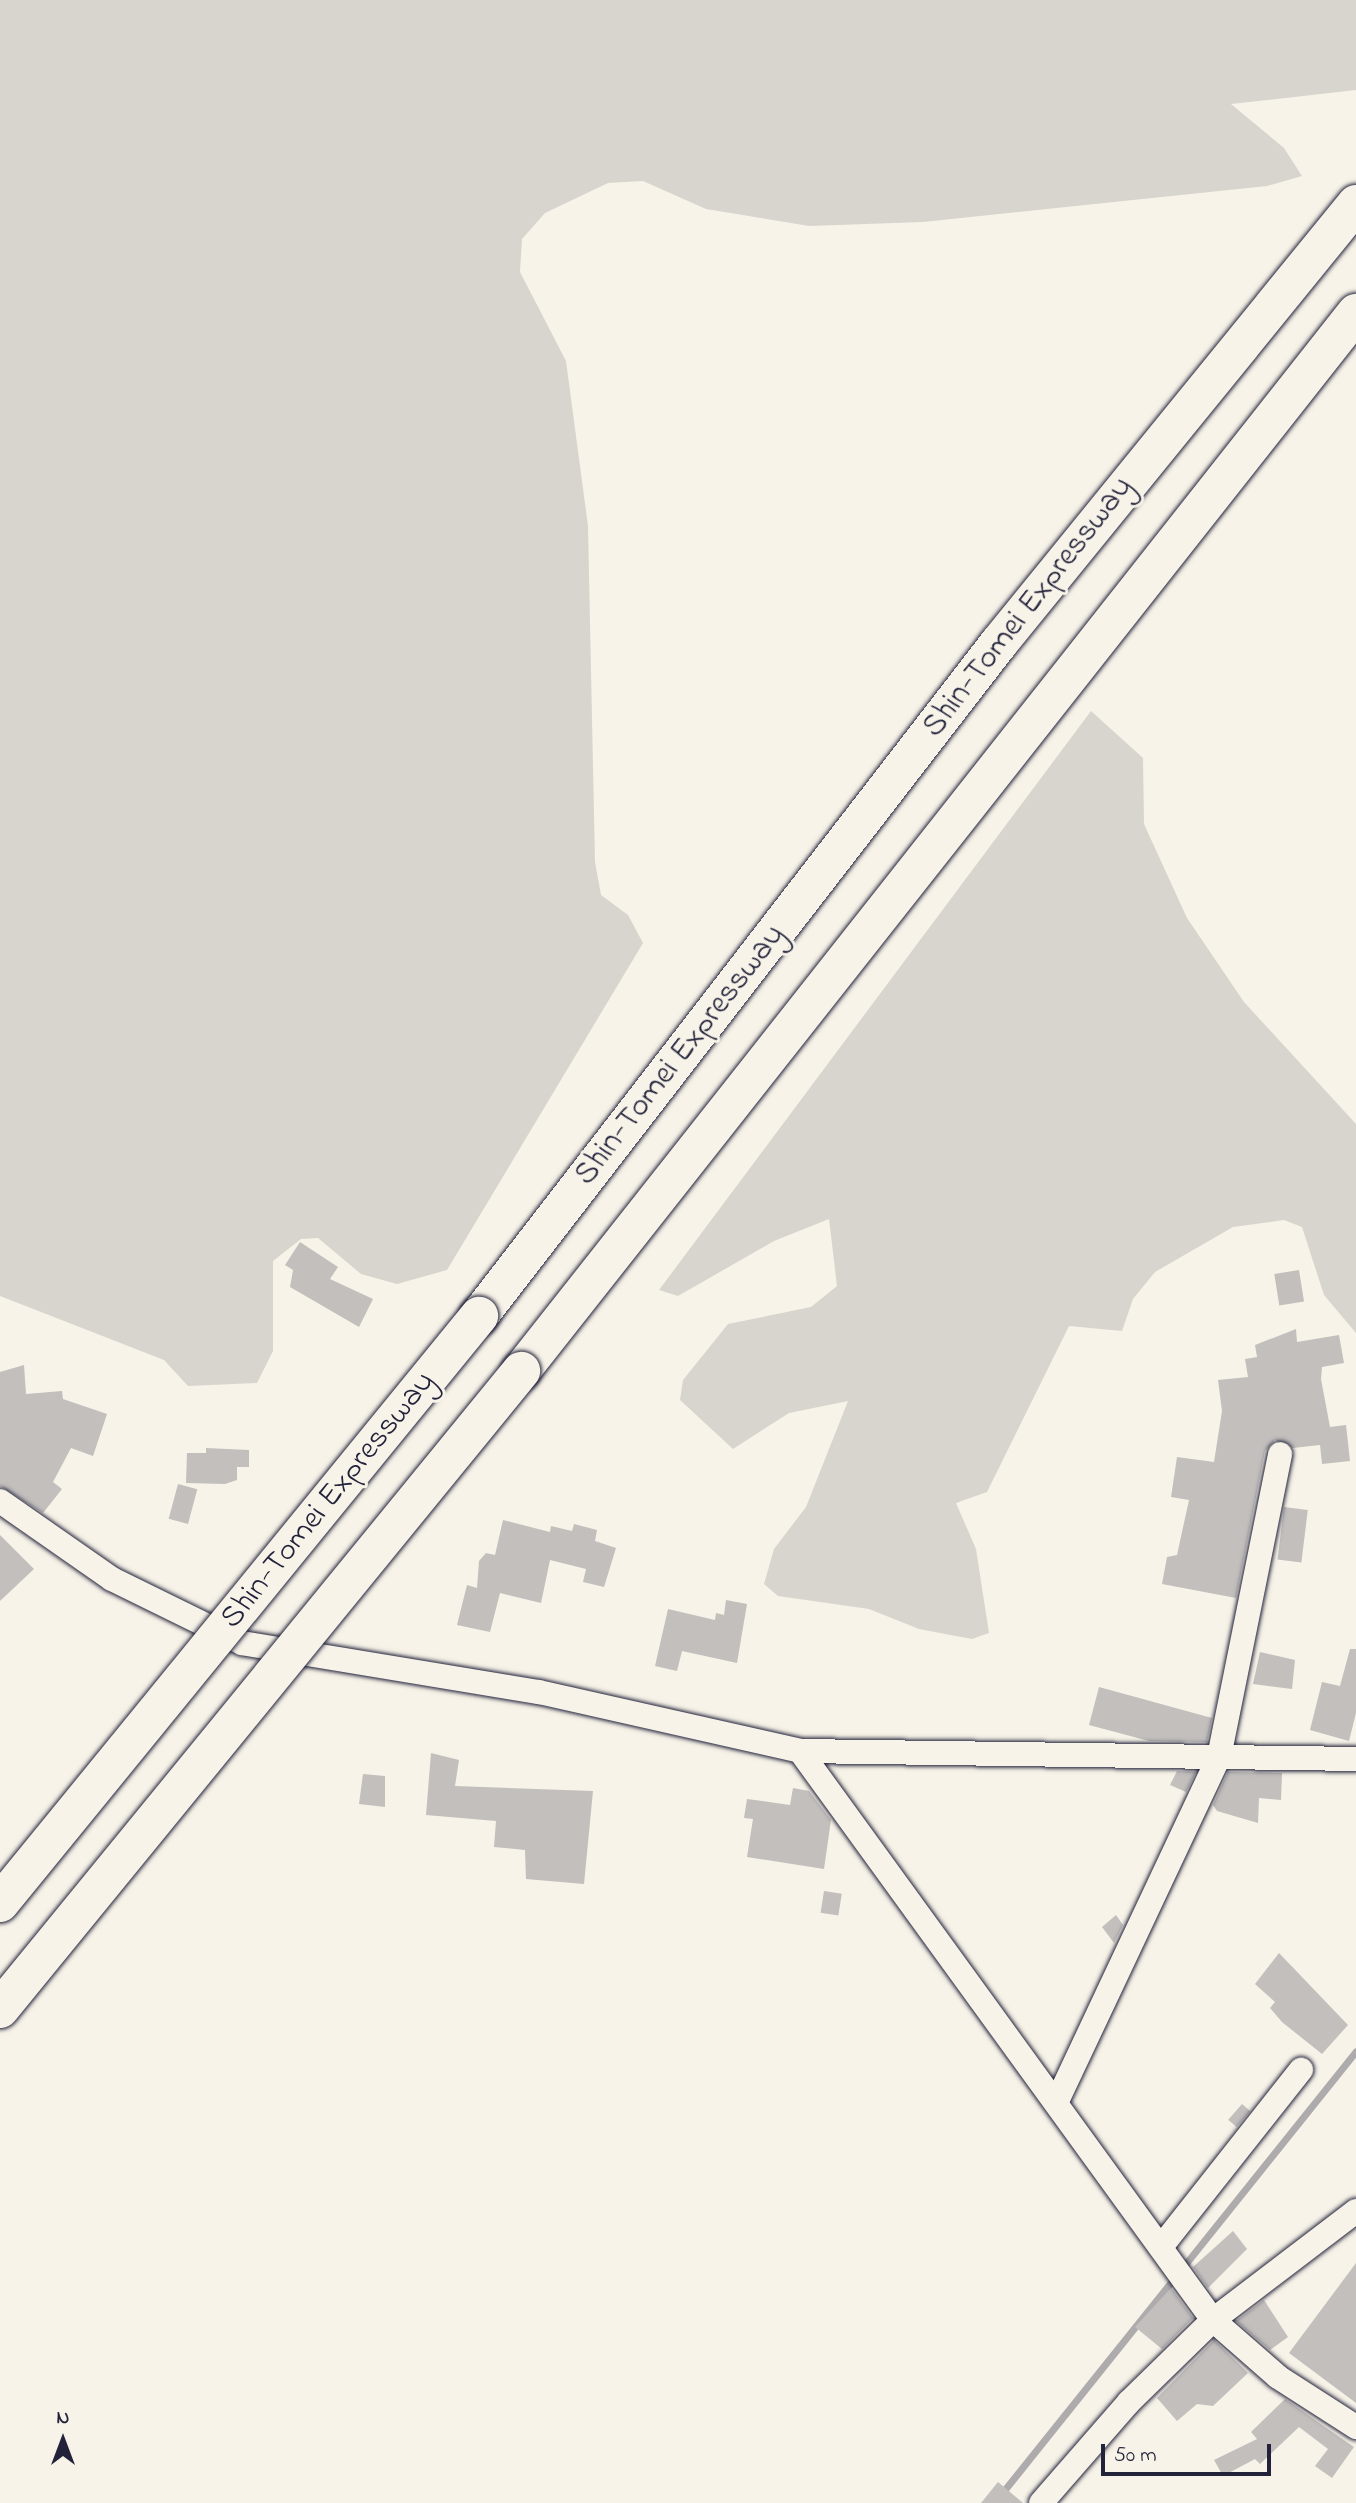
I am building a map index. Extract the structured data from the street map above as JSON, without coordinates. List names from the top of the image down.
{
  "streets": {
    "highway": ["Shin-Tomei Expressway"]
  },
  "scale_bar": "50 m",
  "north": "top"
}
